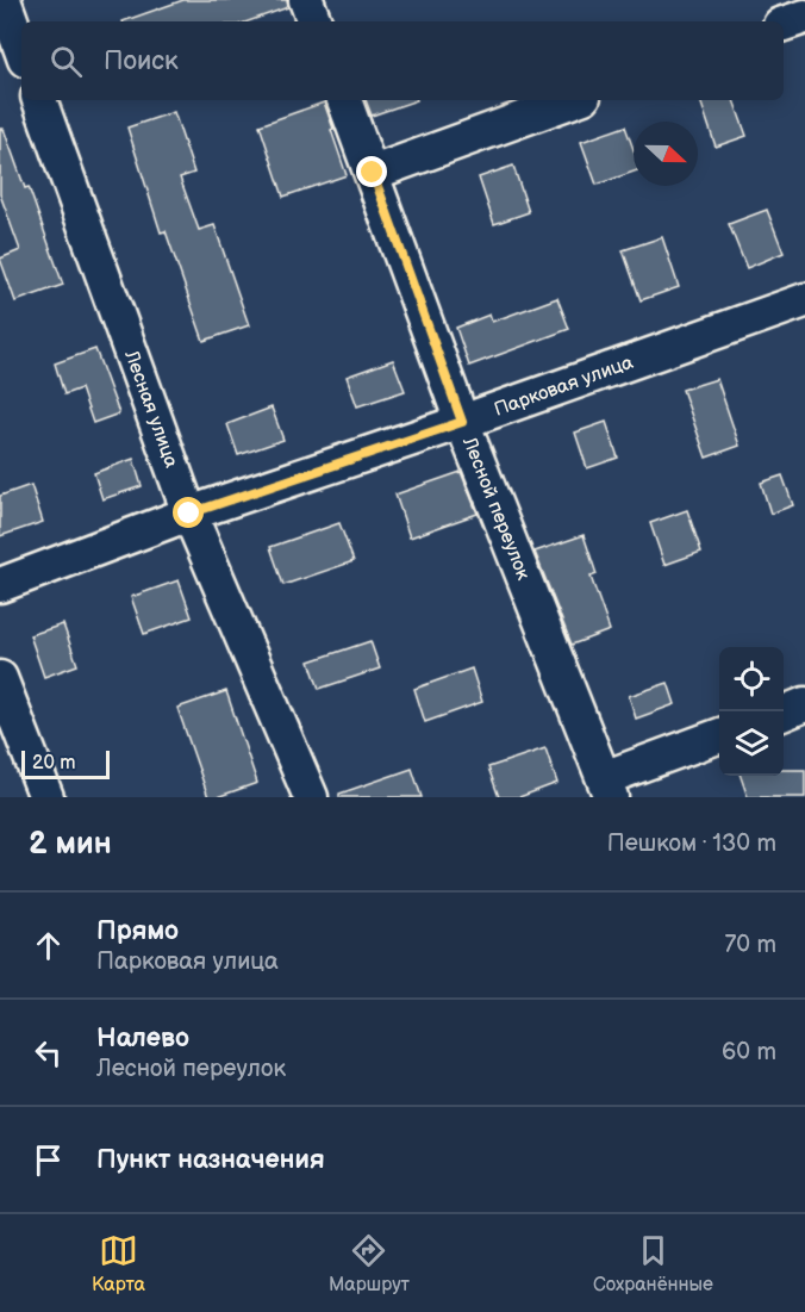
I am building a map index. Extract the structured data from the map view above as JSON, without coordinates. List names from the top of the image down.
{
  "streets": {
    "street": ["Парковая улица", "Лесная улица", "Лесной переулок"]
  },
  "crossings": [
    ["Парковая улица", "Лесная улица"],
    ["Парковая улица", "Лесной переулок"]
  ],
  "scale_bar": "20 m",
  "north": "right",
  "page": {
    "search": "Поиск",
    "scale": "20 m",
    "heading": ["2 мин", "Пешком · 130 m"],
    "list": [
      ["Прямо", "Парковая улица", "70 m"],
      ["Налево", "Лесной переулок", "60 m"],
      "Пункт назначения"
    ],
    "nav": ["Карта", "Маршрут", "Сохранённые"]
  }
}
